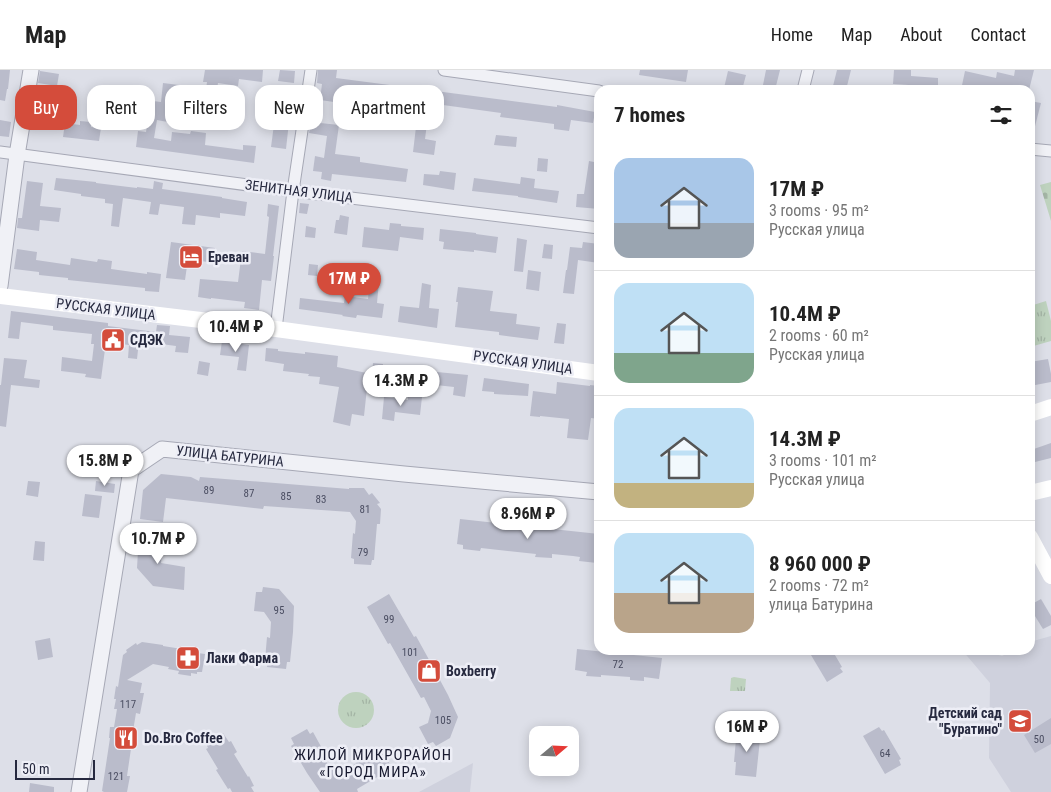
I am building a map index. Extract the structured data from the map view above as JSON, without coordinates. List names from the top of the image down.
{
  "streets": {
    "main road": ["РУССКАЯ УЛИЦА"],
    "street": ["ЗЕНИТНАЯ УЛИЦА", "УЛИЦА БАТУРИНА"]
  },
  "districts": ["ЖИЛОЙ МИКРОРАЙОН «ГОРОД МИРА»"],
  "places": {
    "hotel": ["Ереван"],
    "public building": ["СДЭК"],
    "pharmacy": ["Лаки Фарма"],
    "shop": ["Boxberry"],
    "school or university": ["Детский сад \"Буратино\""],
    "restaurant": ["Do.Bro Coffee"]
  },
  "house_numbers": [
    "89",
    "87",
    "85",
    "83",
    "81",
    "79",
    "95",
    "99",
    "101",
    "72",
    "117",
    "105",
    "50",
    "64",
    "121"
  ],
  "scale_bar": "50 m",
  "north": "right",
  "page": {
    "header": "Map",
    "nav": [
      "Home",
      "Map",
      "About",
      "Contact"
    ],
    "chip": [
      "Buy",
      "Rent",
      "Filters",
      "New",
      "Apartment"
    ],
    "heading": "7 homes",
    "list": [
      {
        "name": "17M ₽",
        "note": "3 rooms · 95 m² · Русская улица"
      },
      {
        "name": "10.4M ₽",
        "note": "2 rooms · 60 m² · Русская улица"
      },
      {
        "name": "14.3M ₽",
        "note": "3 rooms · 101 m² · Русская улица"
      },
      {
        "name": "8 960 000 ₽",
        "note": "2 rooms · 72 m² · улица Батурина"
      }
    ],
    "price": [
      "17M ₽",
      "10.4M ₽",
      "14.3M ₽",
      "15.8M ₽",
      "8.96M ₽",
      "10.7M ₽",
      "16M ₽"
    ],
    "scale": "50 m"
  }
}
